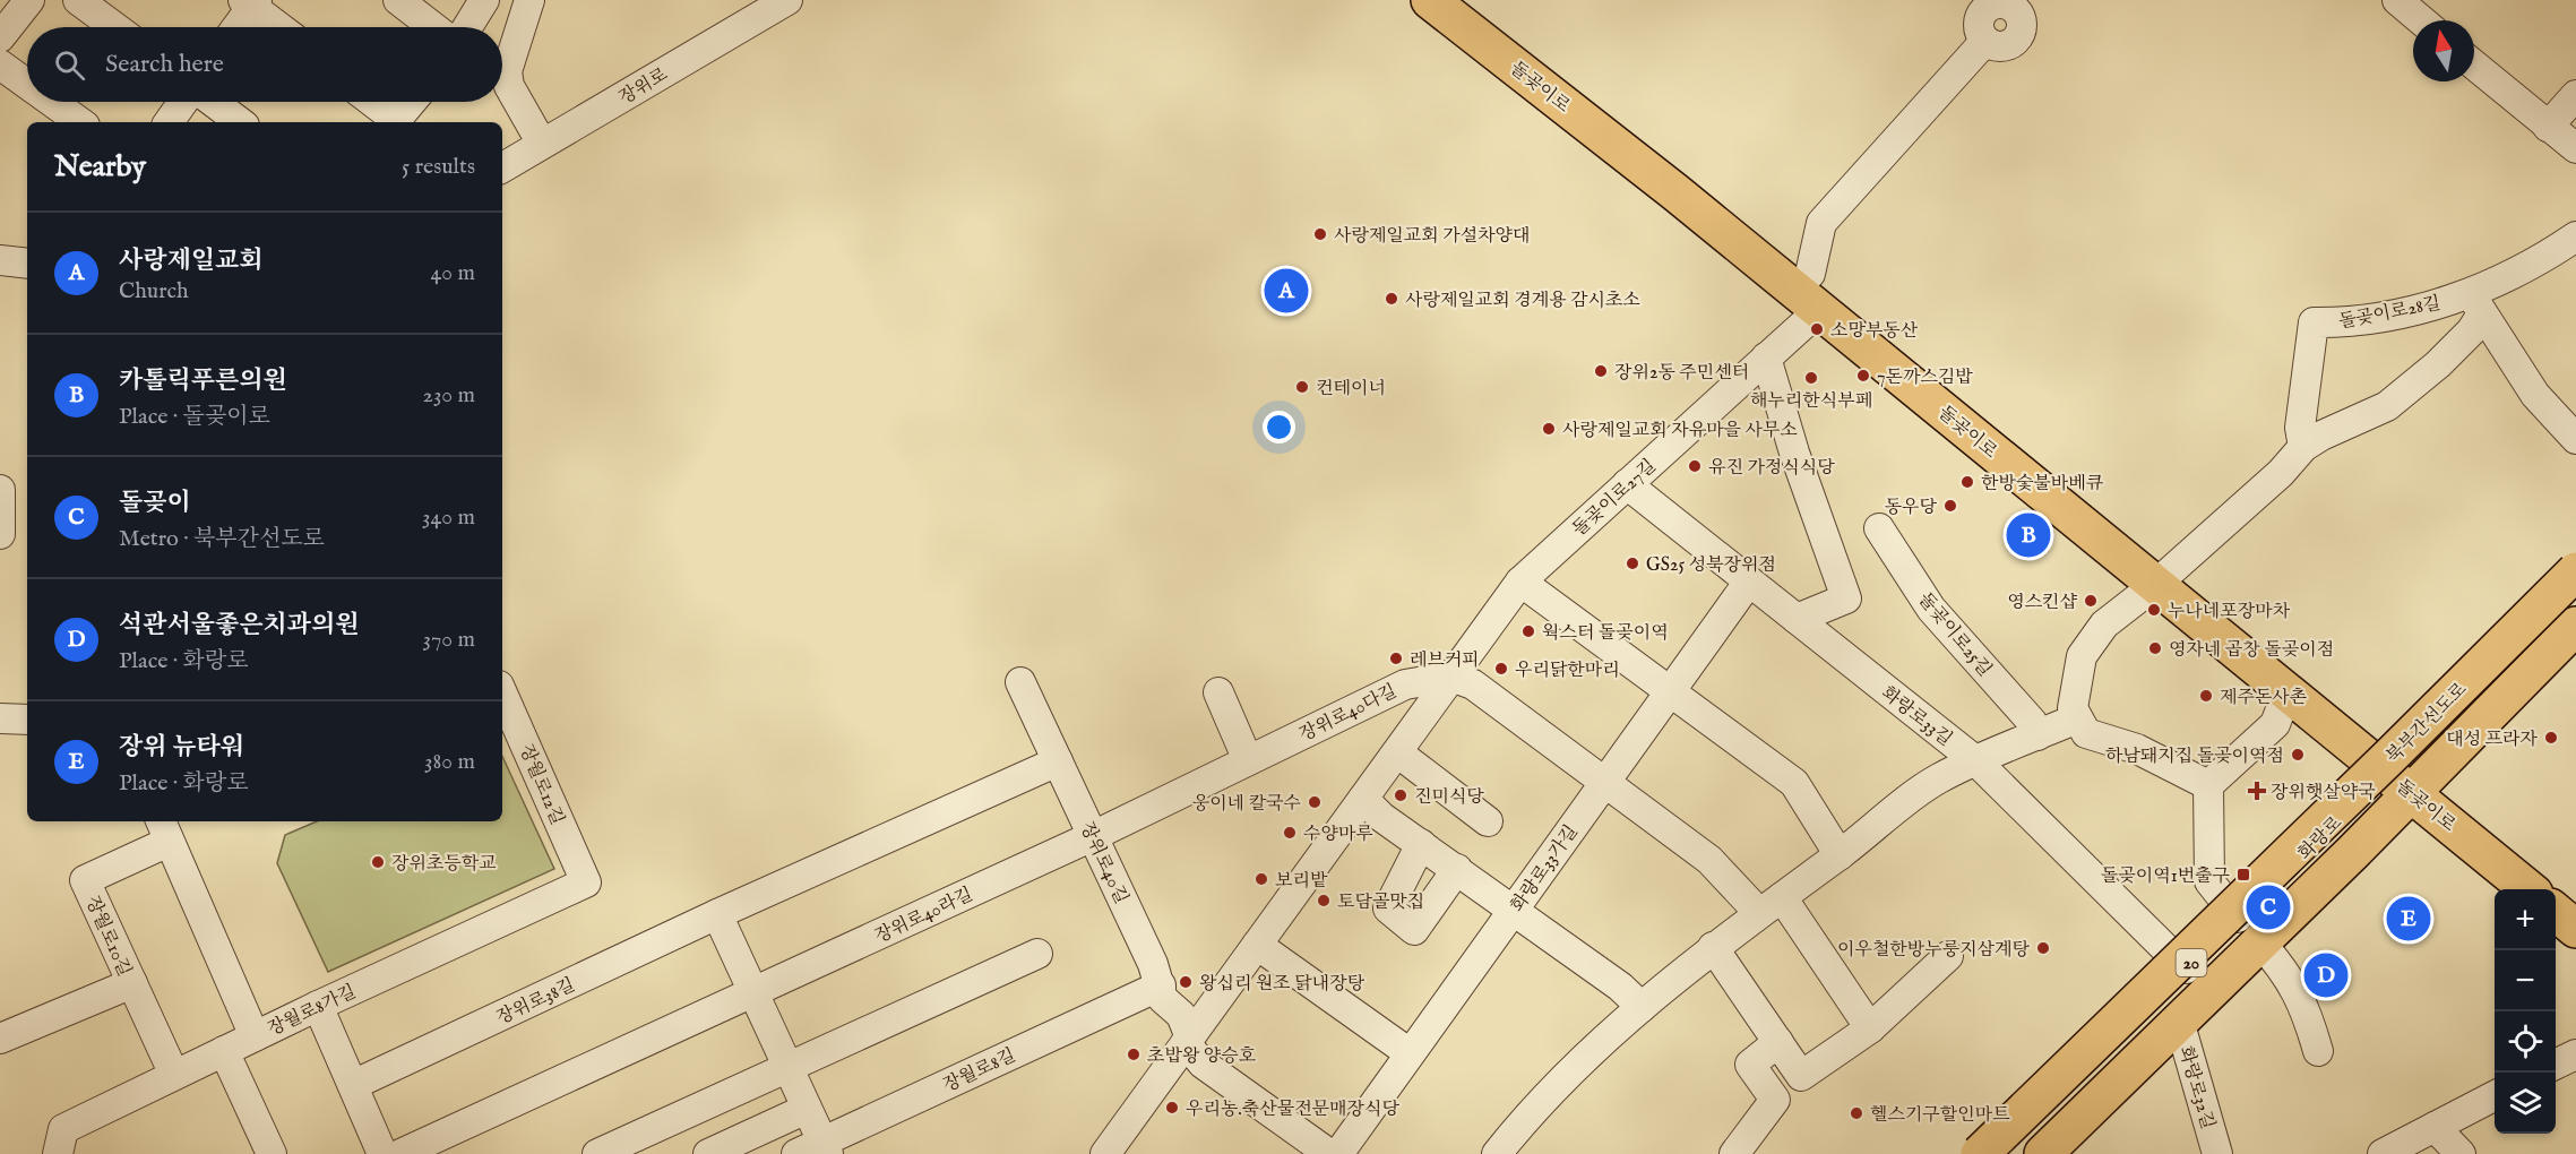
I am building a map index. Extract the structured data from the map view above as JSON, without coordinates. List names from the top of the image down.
{
  "streets": {
    "main road": [
      "돌곶이로",
      "북부간선도로",
      "화랑로",
      "20"
    ],
    "street": [
      "장위로",
      "돌곶이로28길",
      "돌곶이로27길",
      "돌곶이로25길",
      "장위로40다길",
      "화랑로33길",
      "장월로12길",
      "장위로40길",
      "화랑로33가길",
      "장위로40라길",
      "장월로10길",
      "장위로38길",
      "장월로8가길",
      "장월로8길",
      "화랑로32길"
    ]
  },
  "crossings": [
    ["돌곶이로", "돌곶이로28길"],
    ["돌곶이로", "돌곶이로27길"],
    ["돌곶이로", "화랑로"],
    ["돌곶이로27길", "장위로40다길"],
    ["돌곶이로27길", "화랑로33길"],
    ["돌곶이로27길", "장위로40길"],
    ["장위로40다길", "장위로40길"],
    ["장위로40다길", "장위로40라길"],
    ["화랑로33길", "화랑로"],
    ["화랑로33길", "화랑로33가길"],
    ["장월로12길", "장월로8가길"],
    ["화랑로", "화랑로32길"],
    ["장위로40길", "장위로40라길"],
    ["장위로40길", "장위로38길"],
    ["장위로40길", "장월로8길"],
    ["장월로10길", "장월로8가길"]
  ],
  "places": {
    "other": [
      "사랑제일교회 가설차양대",
      "사랑제일교회 경계용 감시초소",
      "소망부동산",
      "장위2동 주민센터",
      "7돈까스김밥",
      "해누리한식부페",
      "컨테이너",
      "사랑제일교회 자유마을 사무소",
      "유진 가정식식당",
      "한방숯불바베큐",
      "동우당",
      "GS25 성북장위점",
      "영스킨샵",
      "누나네포장마차",
      "웍스터 돌곶이역",
      "영자네 곱창 돌곶이점",
      "레브커피",
      "우리닭한마리",
      "제주돈사촌",
      "대성 프라자",
      "하남돼지집 돌곶이역점",
      "진미식당",
      "웅이네 칼국수",
      "수양마루",
      "장위초등학교",
      "보리밭",
      "토담골맛집",
      "이우철한방누룽지삼계탕",
      "왕십리 원조 닭내장탕",
      "초밥왕 양승호",
      "우리농.축산물전문매장식당",
      "헬스기구할인마트"
    ],
    "health": ["장위햇살약국"],
    "transit": ["돌곶이역1번출구"]
  },
  "north": "top",
  "page": {
    "search": "Search here",
    "heading": ["Nearby", "5 results"],
    "list": [
      {
        "mark": "A",
        "name": "사랑제일교회",
        "note": "Church",
        "value": "40 m"
      },
      {
        "mark": "B",
        "name": "카톨릭푸른의원",
        "note": "Place · 돌곶이로",
        "value": "230 m"
      },
      {
        "mark": "C",
        "name": "돌곶이",
        "note": "Metro · 북부간선도로",
        "value": "340 m"
      },
      {
        "mark": "D",
        "name": "석관서울좋은치과의원",
        "note": "Place · 화랑로",
        "value": "370 m"
      },
      {
        "mark": "E",
        "name": "장위 뉴타워",
        "note": "Place · 화랑로",
        "value": "380 m"
      }
    ],
    "pins": [
      "A",
      "B",
      "C",
      "E",
      "D"
    ],
    "map_buttons": ["+", "−"]
  }
}
